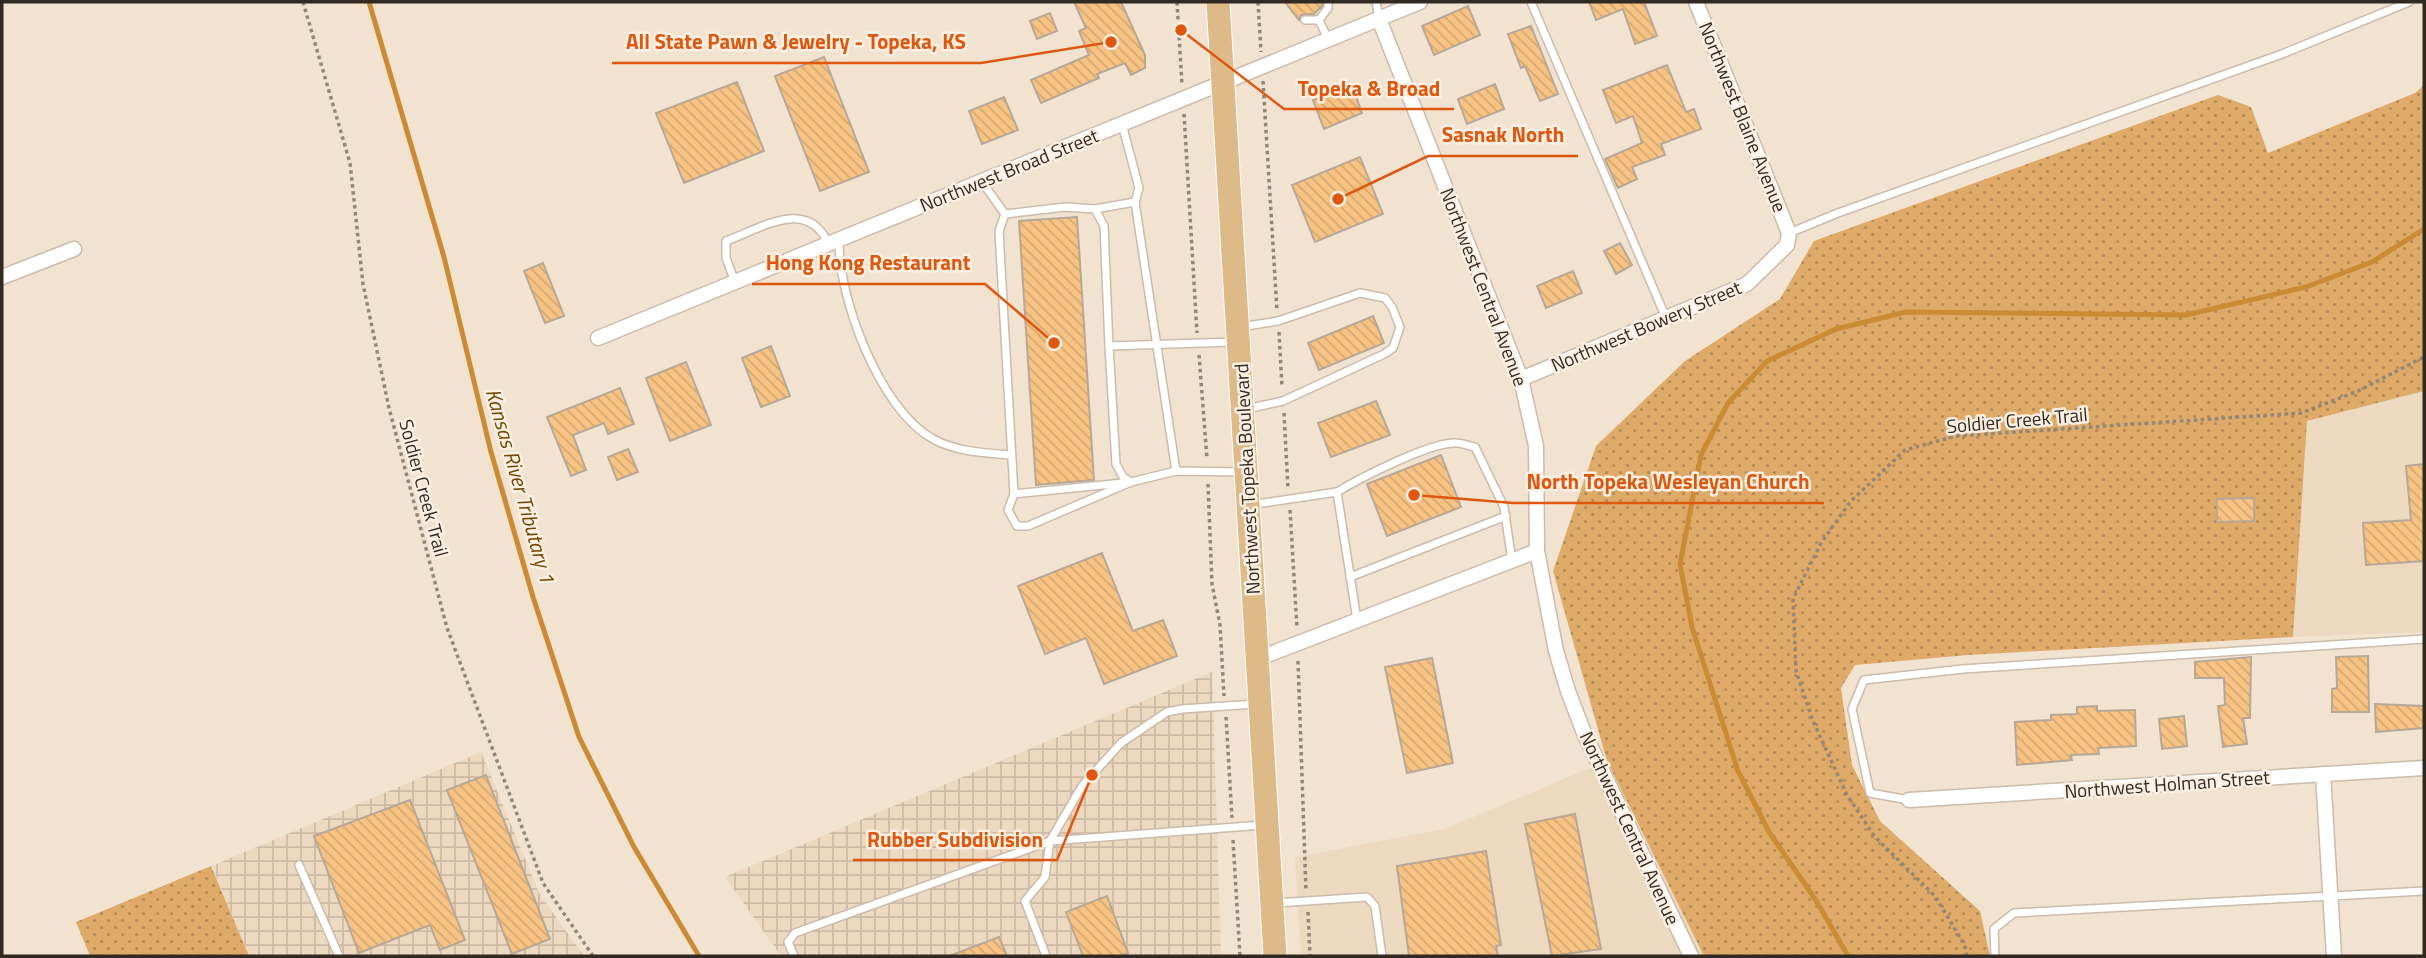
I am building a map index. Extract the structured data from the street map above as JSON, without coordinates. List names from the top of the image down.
{
  "streets": {
    "main road": ["Northwest Topeka Boulevard"],
    "street": [
      "Northwest Blaine Avenue",
      "Northwest Broad Street",
      "Northwest Central Avenue",
      "Northwest Bowery Street",
      "Northwest Holman Street"
    ],
    "path": ["Soldier Creek Trail"]
  },
  "crossings": [
    ["Northwest Blaine Avenue", "Northwest Bowery Street"],
    ["Northwest Broad Street", "Northwest Central Avenue"],
    ["Northwest Broad Street", "Northwest Topeka Boulevard"],
    ["Northwest Central Avenue", "Northwest Bowery Street"]
  ],
  "water": ["Kansas River Tributary 1"],
  "places": [
    "Topeka & Broad",
    "All State Pawn & Jewelry - Topeka, KS",
    "Sasnak North",
    "Hong Kong Restaurant",
    "North Topeka Wesleyan Church",
    "Rubber Subdivision"
  ]
}
